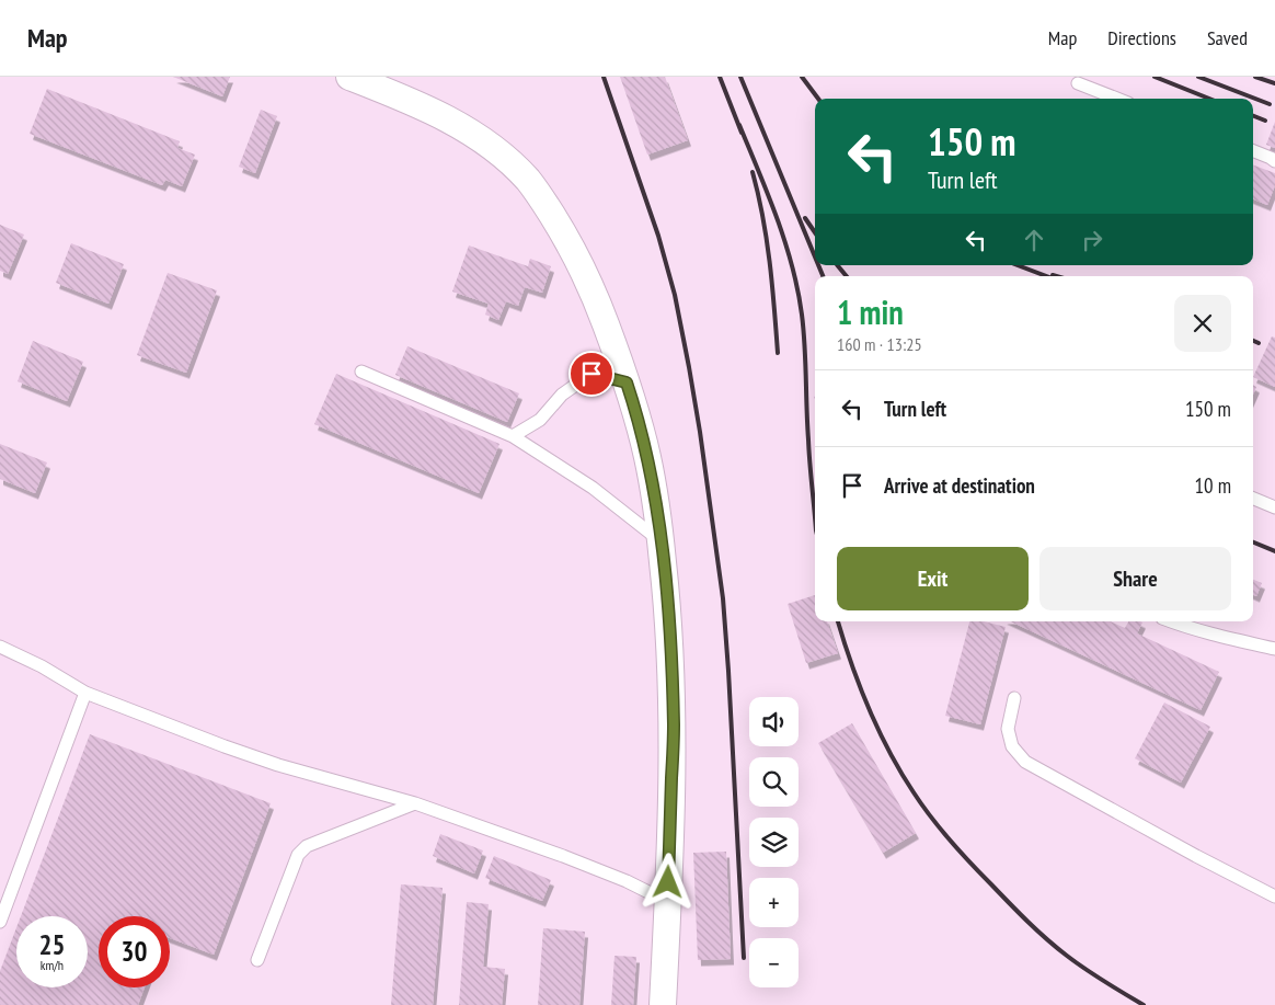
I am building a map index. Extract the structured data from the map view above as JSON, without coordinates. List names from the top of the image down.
{
  "page": {
    "header": "Map",
    "nav": ["Map", "Directions", "Saved"],
    "turn": ["150 m", "Turn left"],
    "heading": ["1 min", "160 m · 13:25"],
    "list": [
      {
        "name": "Turn left",
        "value": "150 m"
      },
      {
        "name": "Arrive at destination",
        "value": "10 m"
      }
    ],
    "buttons": ["Exit", "Share"],
    "map_buttons": ["+", "−"],
    "speed": "25 km/h",
    "limit": "30"
  }
}
